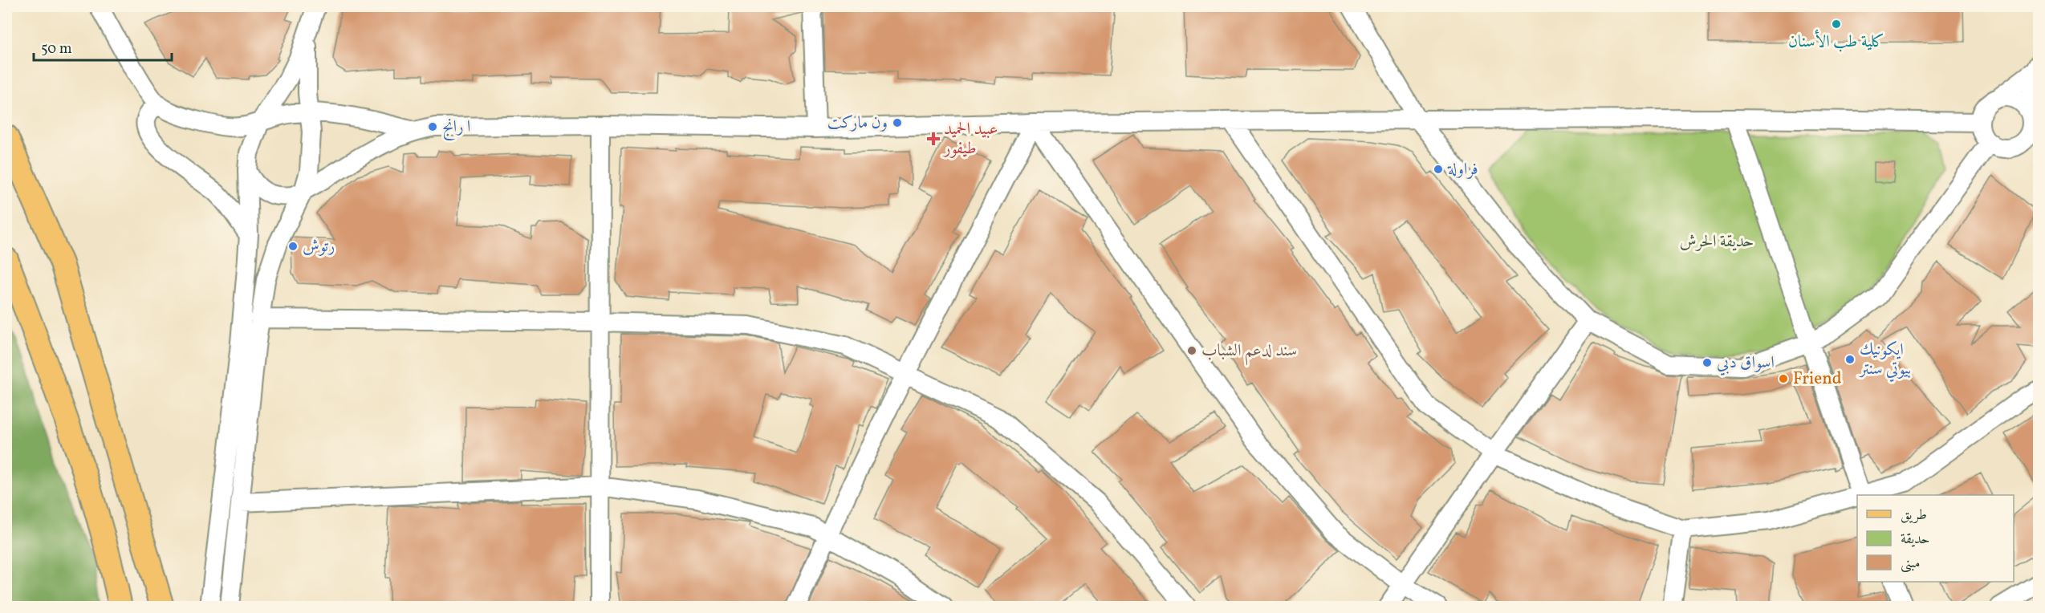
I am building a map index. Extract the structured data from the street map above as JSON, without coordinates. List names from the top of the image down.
{
  "parks": ["حديقة الحرش"],
  "places": {
    "other": [
      "كلية طب الأسنان",
      "ون ماركت",
      "ا رانج",
      "فراولة",
      "رتوش",
      "سند لدعم الشباب",
      "ايكونيك بيوتي سنتر",
      "اسواق دبي",
      "Friend"
    ],
    "health": ["عبيد الحميد طيفور"]
  },
  "legend": ["طريق", "حديقة", "مبنى"],
  "scale_bar": "50 m"
}
